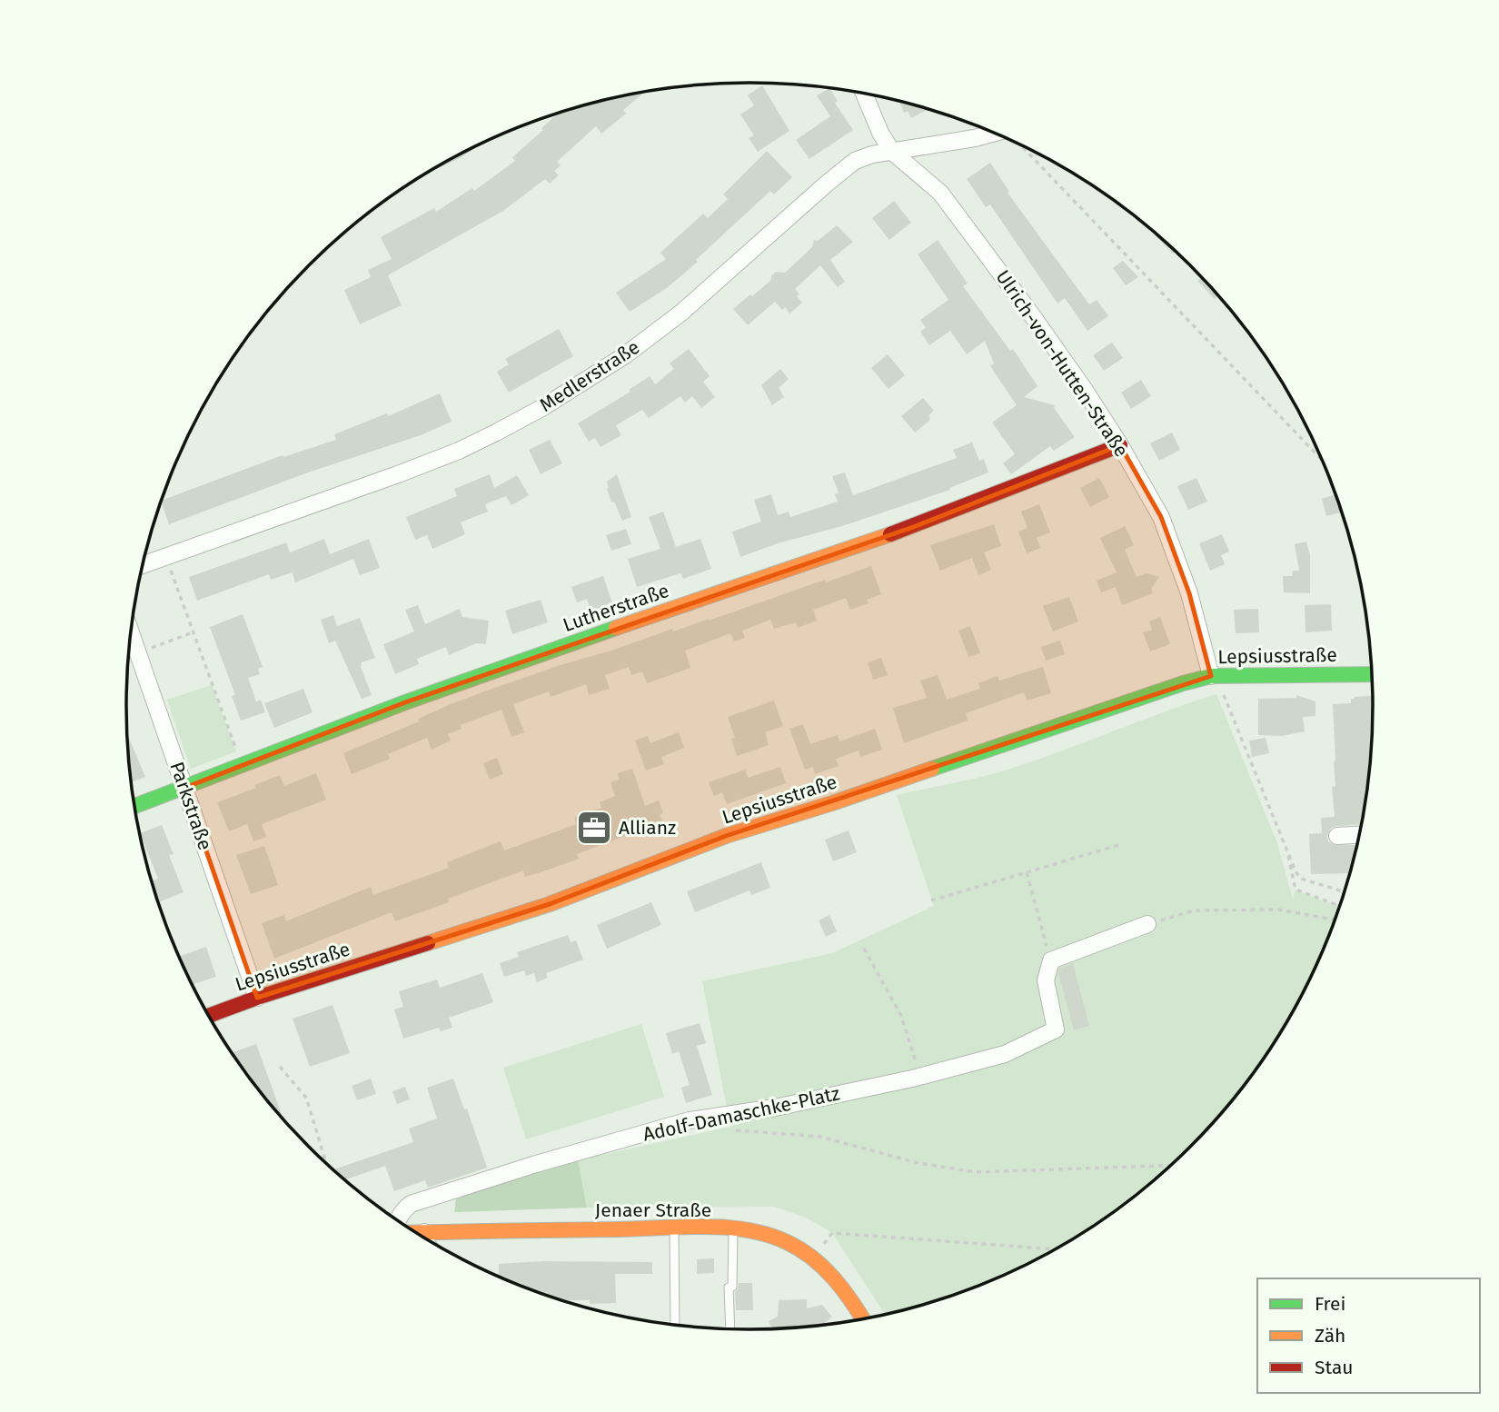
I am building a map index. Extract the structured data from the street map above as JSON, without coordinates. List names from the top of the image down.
{
  "streets": {
    "street": [
      "Ulrich-von-Hutten-Straße",
      "Medlerstraße",
      "Lutherstraße",
      "Lepsiusstraße",
      "Parkstraße",
      "Adolf-Damaschke-Platz",
      "Jenaer Straße"
    ]
  },
  "crossings": [
    ["Ulrich-von-Hutten-Straße", "Medlerstraße"],
    ["Ulrich-von-Hutten-Straße", "Lutherstraße"],
    ["Ulrich-von-Hutten-Straße", "Lepsiusstraße"],
    ["Lutherstraße", "Parkstraße"],
    ["Lepsiusstraße", "Parkstraße"]
  ],
  "places": {
    "office": ["Allianz"]
  },
  "legend": ["Frei", "Zäh", "Stau"]
}
